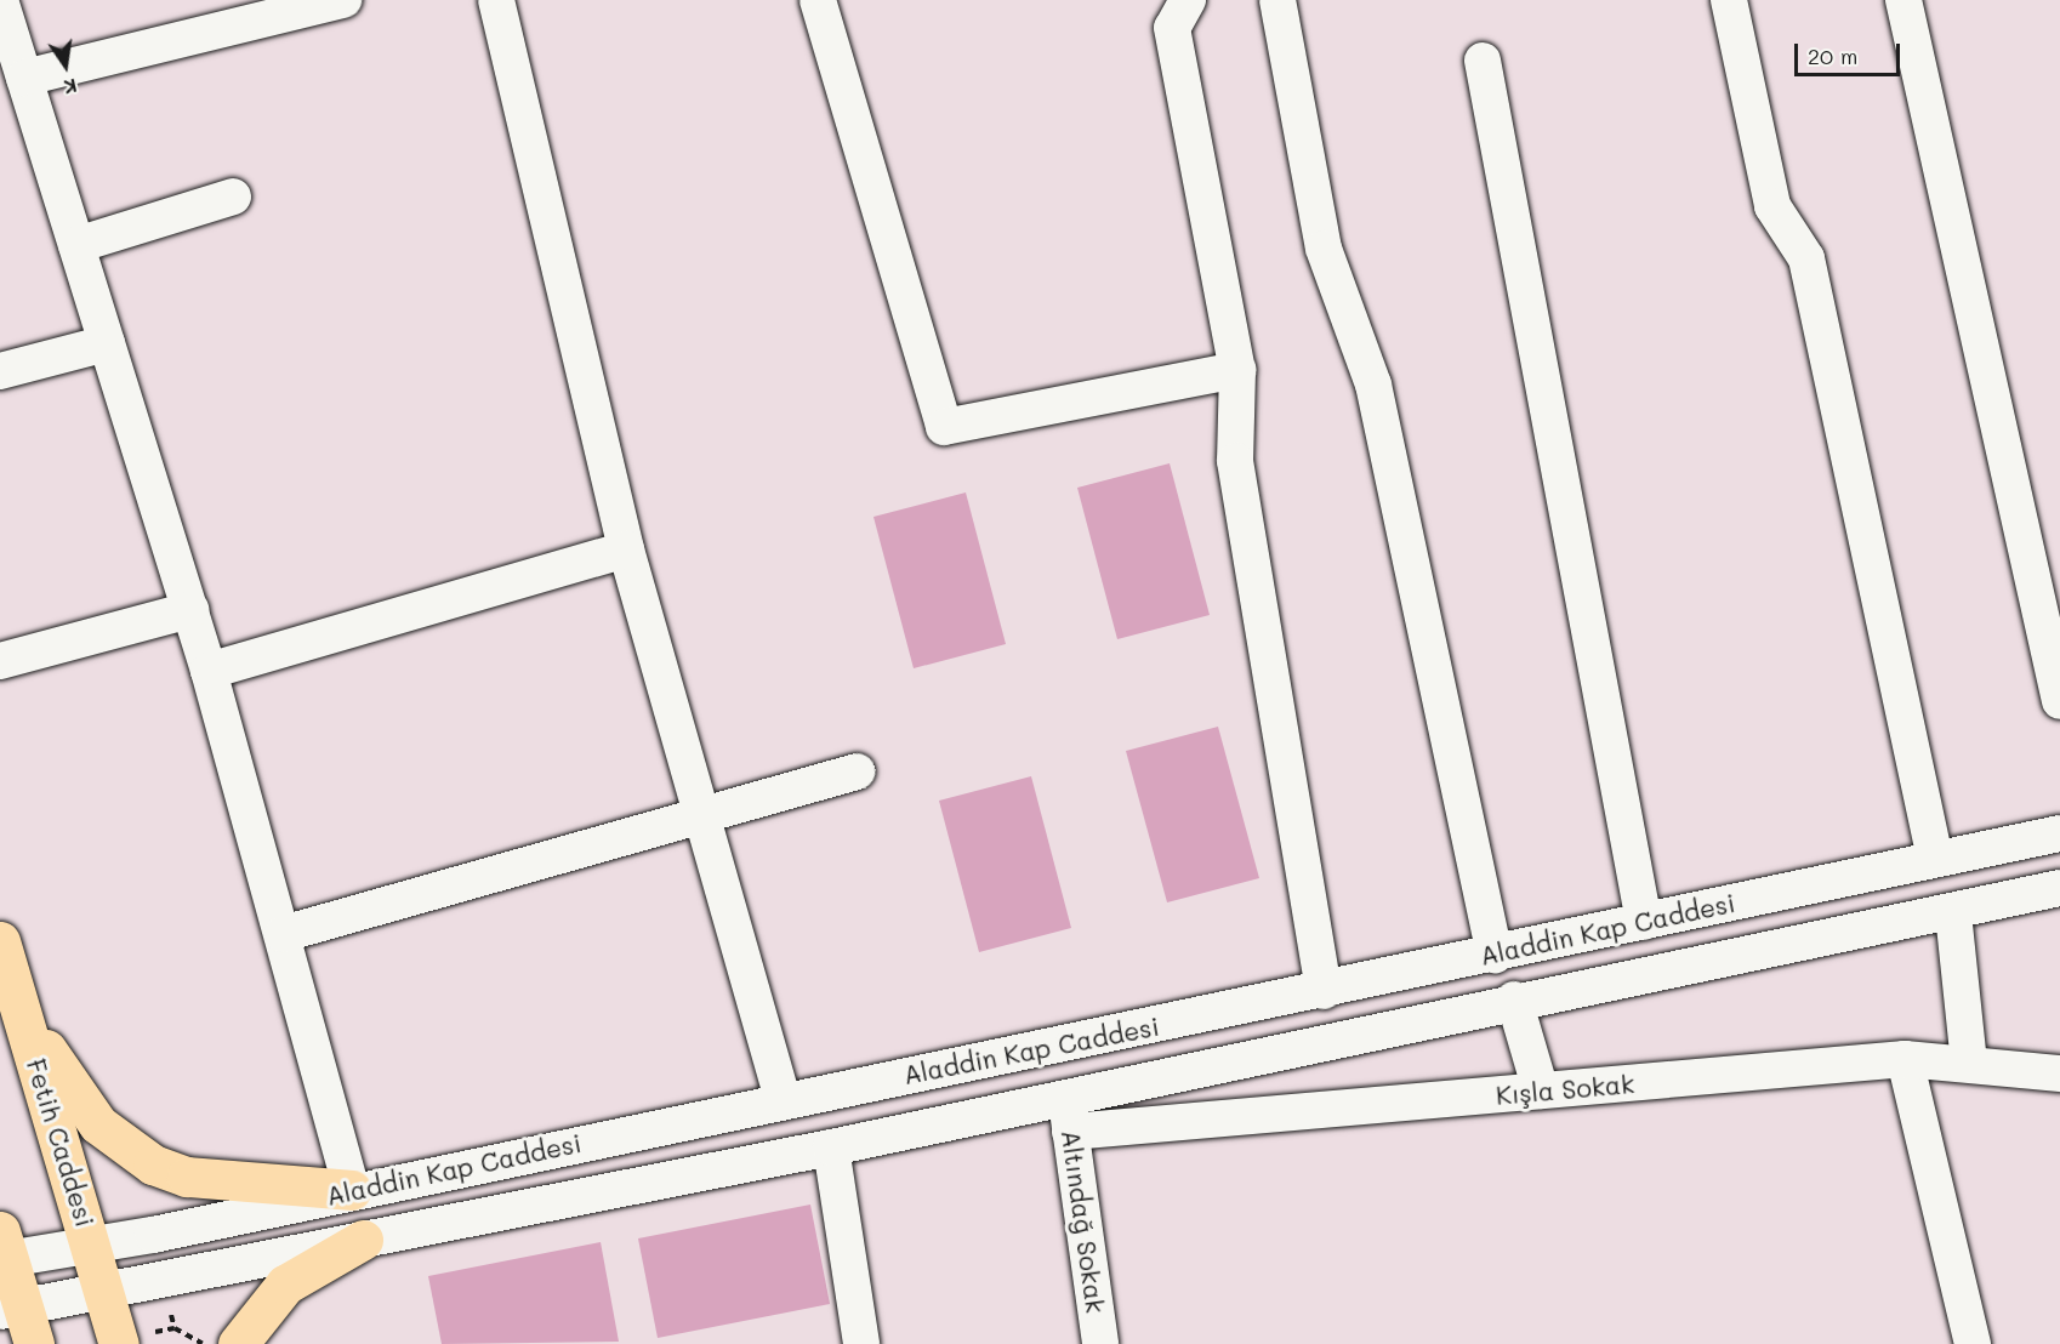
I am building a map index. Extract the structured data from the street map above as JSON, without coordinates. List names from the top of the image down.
{
  "streets": {
    "main road": ["Fetih Caddesi"],
    "street": ["Aladdin Kap Caddesi", "Kışla Sokak", "Altındağ Sokak"]
  },
  "crossings": [
    ["Aladdin Kap Caddesi", "Kışla Sokak"],
    ["Aladdin Kap Caddesi", "Fetih Caddesi"],
    ["Aladdin Kap Caddesi", "Altındağ Sokak"],
    ["Kışla Sokak", "Altındağ Sokak"]
  ],
  "scale_bar": "20 m",
  "north": "bottom"
}
